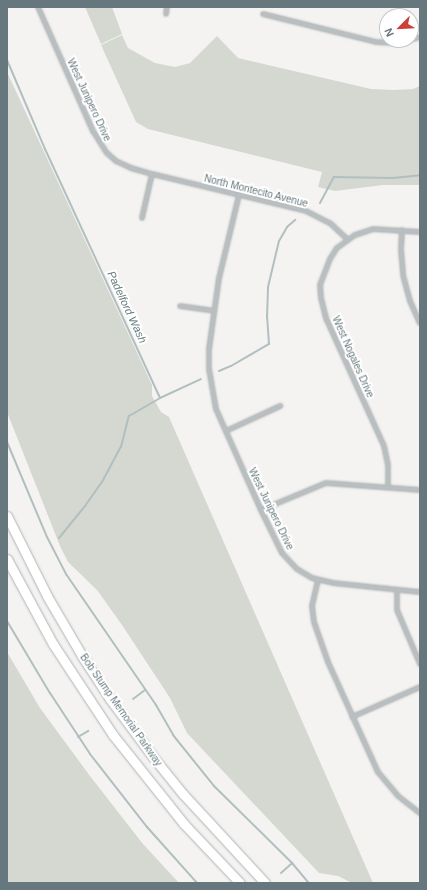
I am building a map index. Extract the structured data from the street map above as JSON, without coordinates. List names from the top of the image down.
{
  "streets": {
    "highway": ["Bob Stump Memorial Parkway"],
    "street": ["West Junipero Drive", "North Montecito Avenue", "West Nogales Drive"]
  },
  "crossings": [
    ["West Junipero Drive", "North Montecito Avenue"],
    ["North Montecito Avenue", "West Nogales Drive"]
  ],
  "water": ["Padelford Wash"],
  "north": "bottom left"
}
